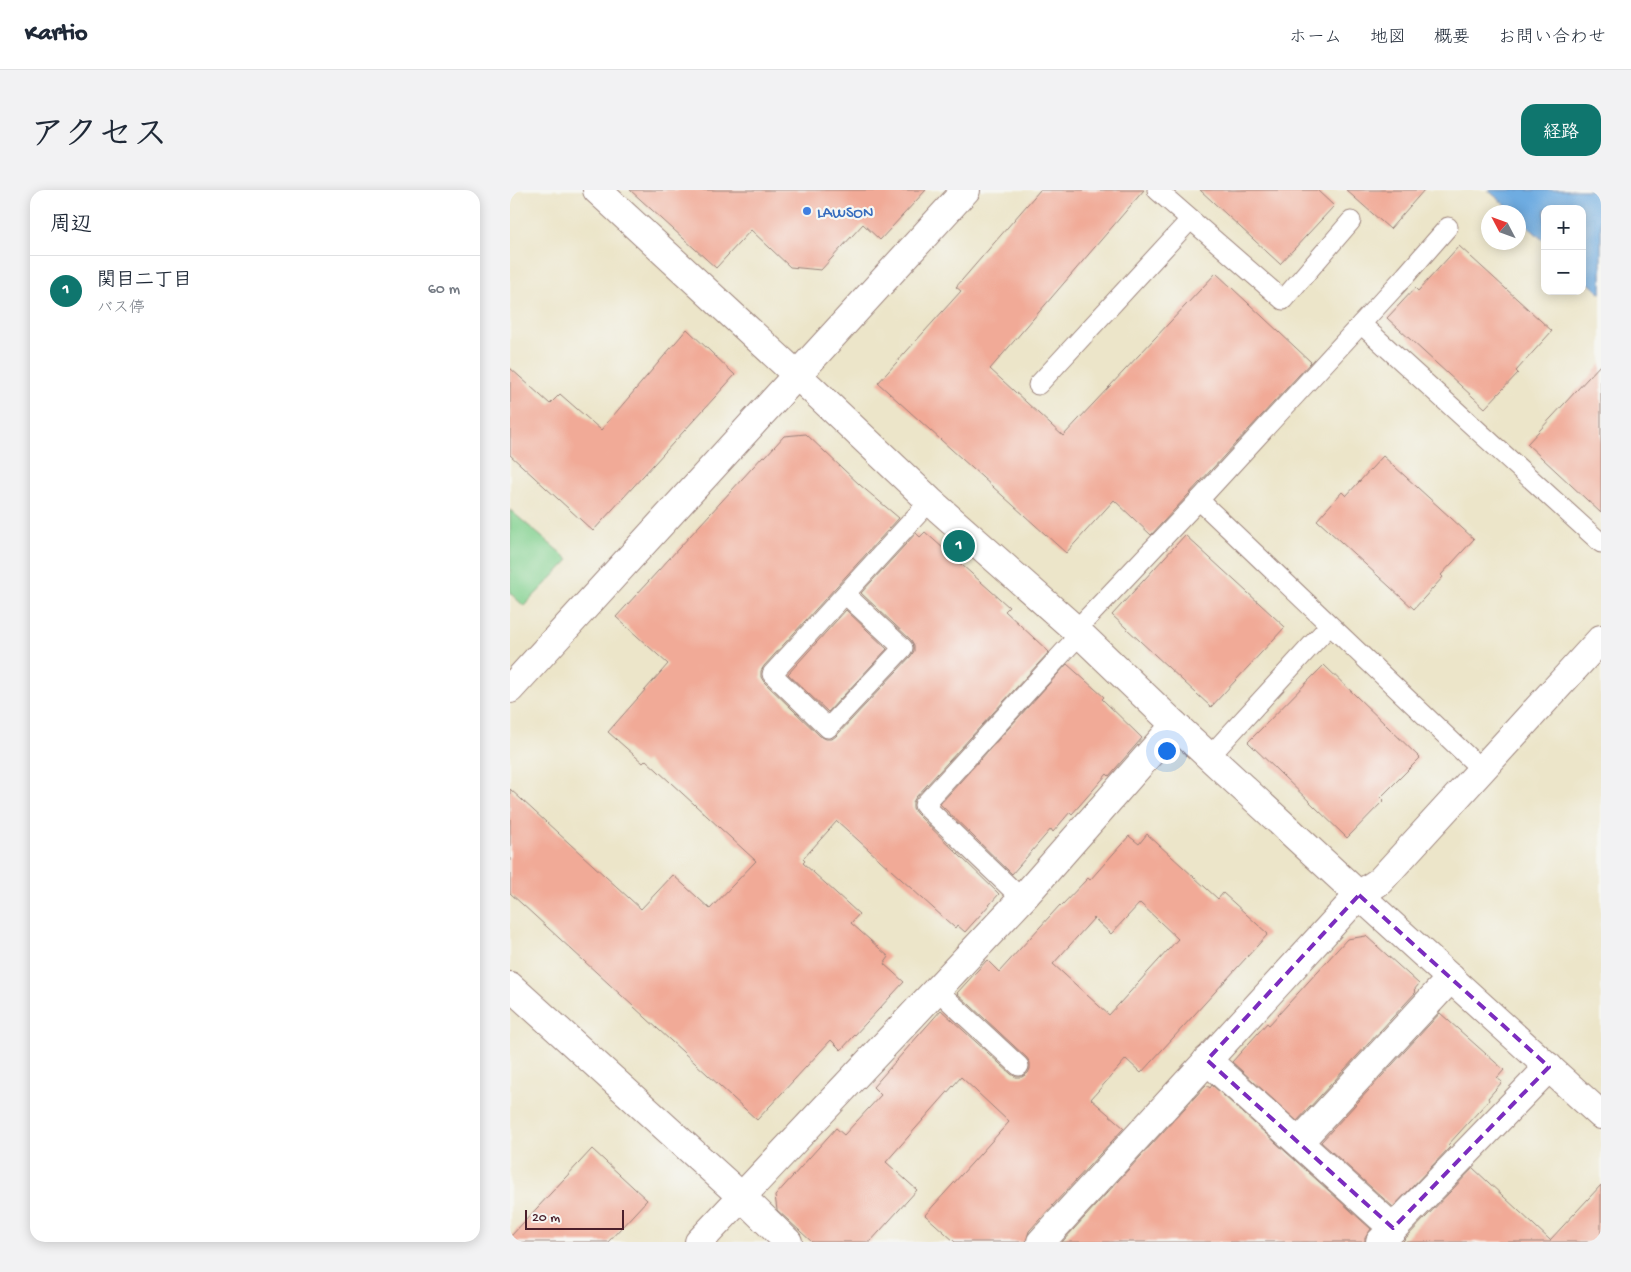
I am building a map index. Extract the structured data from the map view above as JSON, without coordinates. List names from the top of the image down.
{
  "places": ["LAWSON"],
  "scale_bar": "20 m",
  "north": "top left",
  "page": {
    "header": "Kartio",
    "nav": [
      "ホーム",
      "地図",
      "概要",
      "お問い合わせ"
    ],
    "title": "アクセス",
    "buttons": "経路",
    "heading": "周辺",
    "map_buttons": ["+", "−"],
    "list": [
      {
        "mark": "1",
        "name": "関目二丁目",
        "note": "バス停",
        "value": "60 m"
      }
    ],
    "pins": "1",
    "scale": "20 m"
  }
}
